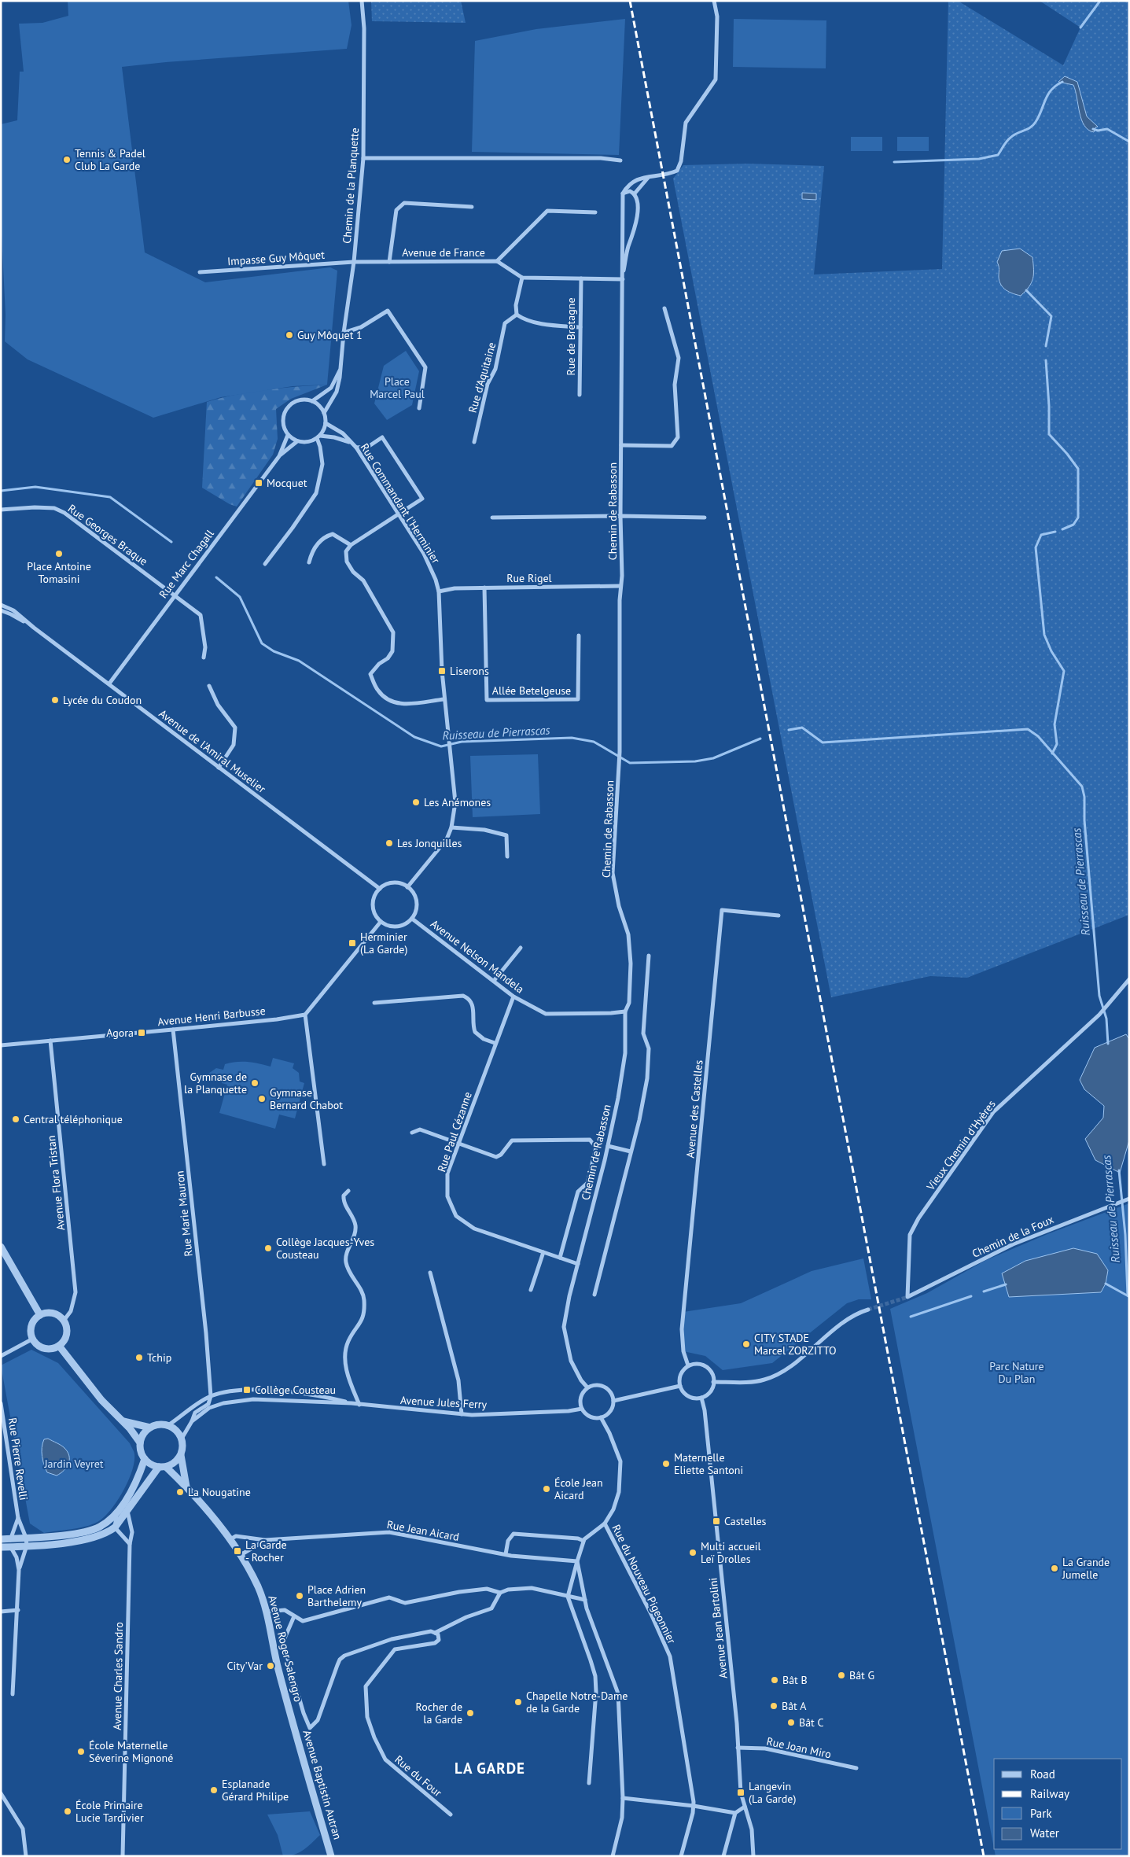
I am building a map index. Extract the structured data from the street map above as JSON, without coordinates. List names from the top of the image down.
{
  "streets": {
    "street": [
      "Chemin de la Planquette",
      "Avenue de France",
      "Impasse Guy Môquet",
      "Rue de Bretagne",
      "Rue d'Aquitaine",
      "Rue Commandant l'Herminier",
      "Chemin de Rabasson",
      "Rue Georges Braque",
      "Rue Marc Chagall",
      "Rue Rigel",
      "Allée Betelgeuse",
      "Avenue de l'Amiral Muselier",
      "Avenue Nelson Mandela",
      "Avenue Henri Barbusse",
      "Avenue des Castelles",
      "Rue Paul Cézanne",
      "Vieux Chemin d'Hyères",
      "Avenue Flora Tristan",
      "Rue Marie Mauron",
      "Chemin de la Foux",
      "Avenue Jules Ferry",
      "Rue Pierre Revelli",
      "Rue Jean Aicard",
      "Rue du Nouveau Pigeonnier",
      "Avenue Jean Bartolini",
      "Avenue Roger Salengro",
      "Avenue Charles Sandro",
      "Rue Joan Miro",
      "Rue du Four",
      "Avenue Baptistin Autran"
    ]
  },
  "crossings": [
    ["Chemin de la Planquette", "Avenue de France"],
    ["Chemin de la Planquette", "Impasse Guy Môquet"],
    ["Chemin de la Planquette", "Rue Commandant l'Herminier"],
    ["Chemin de la Planquette", "Rue Marc Chagall"],
    ["Avenue de France", "Impasse Guy Môquet"],
    ["Rue Commandant l'Herminier", "Rue Marc Chagall"],
    ["Rue Commandant l'Herminier", "Rue Rigel"],
    ["Rue Commandant l'Herminier", "Avenue de l'Amiral Muselier"],
    ["Rue Commandant l'Herminier", "Avenue Nelson Mandela"],
    ["Chemin de Rabasson", "Rue Rigel"],
    ["Chemin de Rabasson", "Avenue Nelson Mandela"],
    ["Chemin de Rabasson", "Rue Paul Cézanne"],
    ["Chemin de Rabasson", "Avenue Jules Ferry"],
    ["Chemin de Rabasson", "Rue du Nouveau Pigeonnier"],
    ["Rue Georges Braque", "Rue Marc Chagall"],
    ["Rue Marc Chagall", "Avenue de l'Amiral Muselier"],
    ["Rue Rigel", "Allée Betelgeuse"],
    ["Avenue de l'Amiral Muselier", "Avenue Nelson Mandela"],
    ["Avenue Nelson Mandela", "Rue Paul Cézanne"],
    ["Avenue Henri Barbusse", "Avenue Flora Tristan"],
    ["Avenue Henri Barbusse", "Rue Marie Mauron"],
    ["Avenue des Castelles", "Avenue Jean Bartolini"],
    ["Vieux Chemin d'Hyères", "Chemin de la Foux"],
    ["Rue Marie Mauron", "Avenue Jules Ferry"],
    ["Avenue Jules Ferry", "Rue du Nouveau Pigeonnier"],
    ["Avenue Jules Ferry", "Avenue Roger Salengro"],
    ["Rue Jean Aicard", "Avenue Roger Salengro"],
    ["Avenue Jean Bartolini", "Rue Joan Miro"],
    ["Avenue Roger Salengro", "Avenue Baptistin Autran"]
  ],
  "districts": ["LA GARDE"],
  "water": ["Ruisseau de Pierrascas"],
  "parks": ["Place Marcel Paul", "Parc Nature Du Plan", "Jardin Veyret"],
  "places": {
    "other": [
      "Tennis & Padel Club La Garde",
      "Guy Môquet 1",
      "Place Antoine Tomasini",
      "Lycée du Coudon",
      "Les Anémones",
      "Les Jonquilles",
      "Gymnase de la Planquette",
      "Gymnase Bernard Chabot",
      "Central téléphonique",
      "Collège Jacques-Yves Cousteau",
      "CITY STADE Marcel ZORZITTO",
      "Tchip",
      "Maternelle Eliette Santoni",
      "École Jean Aicard",
      "La Nougatine",
      "Multi accueil Leï Drolles",
      "La Grande Jumelle",
      "Place Adrien Barthelemy",
      "City'Var",
      "Bât G",
      "Bât B",
      "Chapelle Notre-Dame de la Garde",
      "Bât A",
      "Rocher de la Garde",
      "Bât C",
      "École Maternelle Séverine Mignoné",
      "Esplanade Gérard Philipe",
      "École Primaire Lucie Tardivier"
    ],
    "transit": [
      "Mocquet",
      "Liserons",
      "Herminier (La Garde)",
      "Agora",
      "Collège Cousteau",
      "Castelles",
      "La Garde - Rocher",
      "Langevin (La Garde)"
    ]
  },
  "legend": [
    "Road",
    "Railway",
    "Park",
    "Water"
  ]
}
